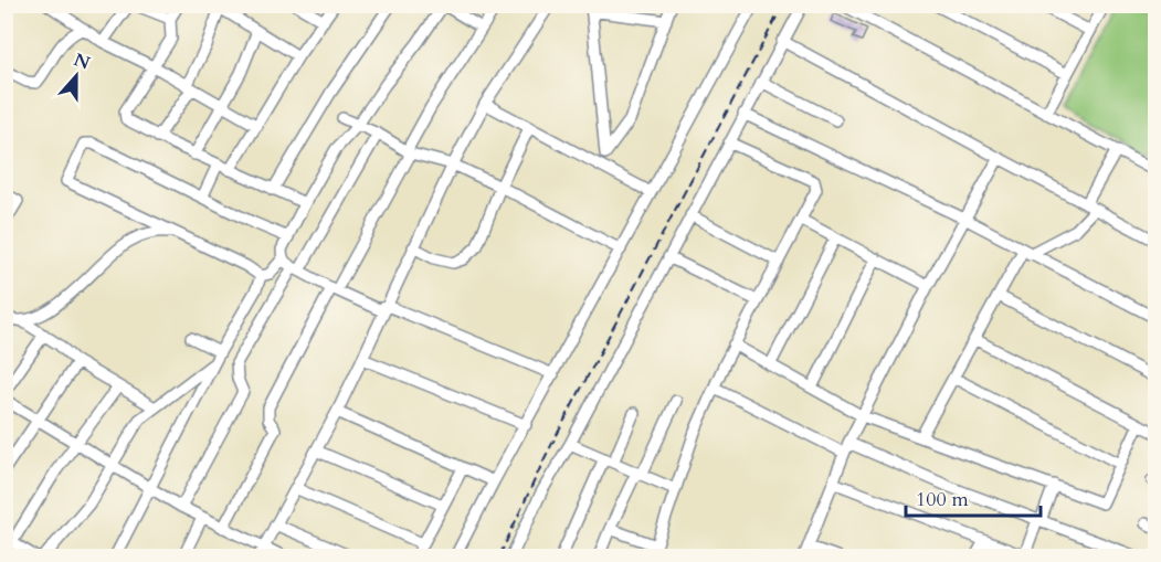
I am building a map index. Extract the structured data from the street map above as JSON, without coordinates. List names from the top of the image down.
{
  "scale_bar": "100 m",
  "north": "top"
}
